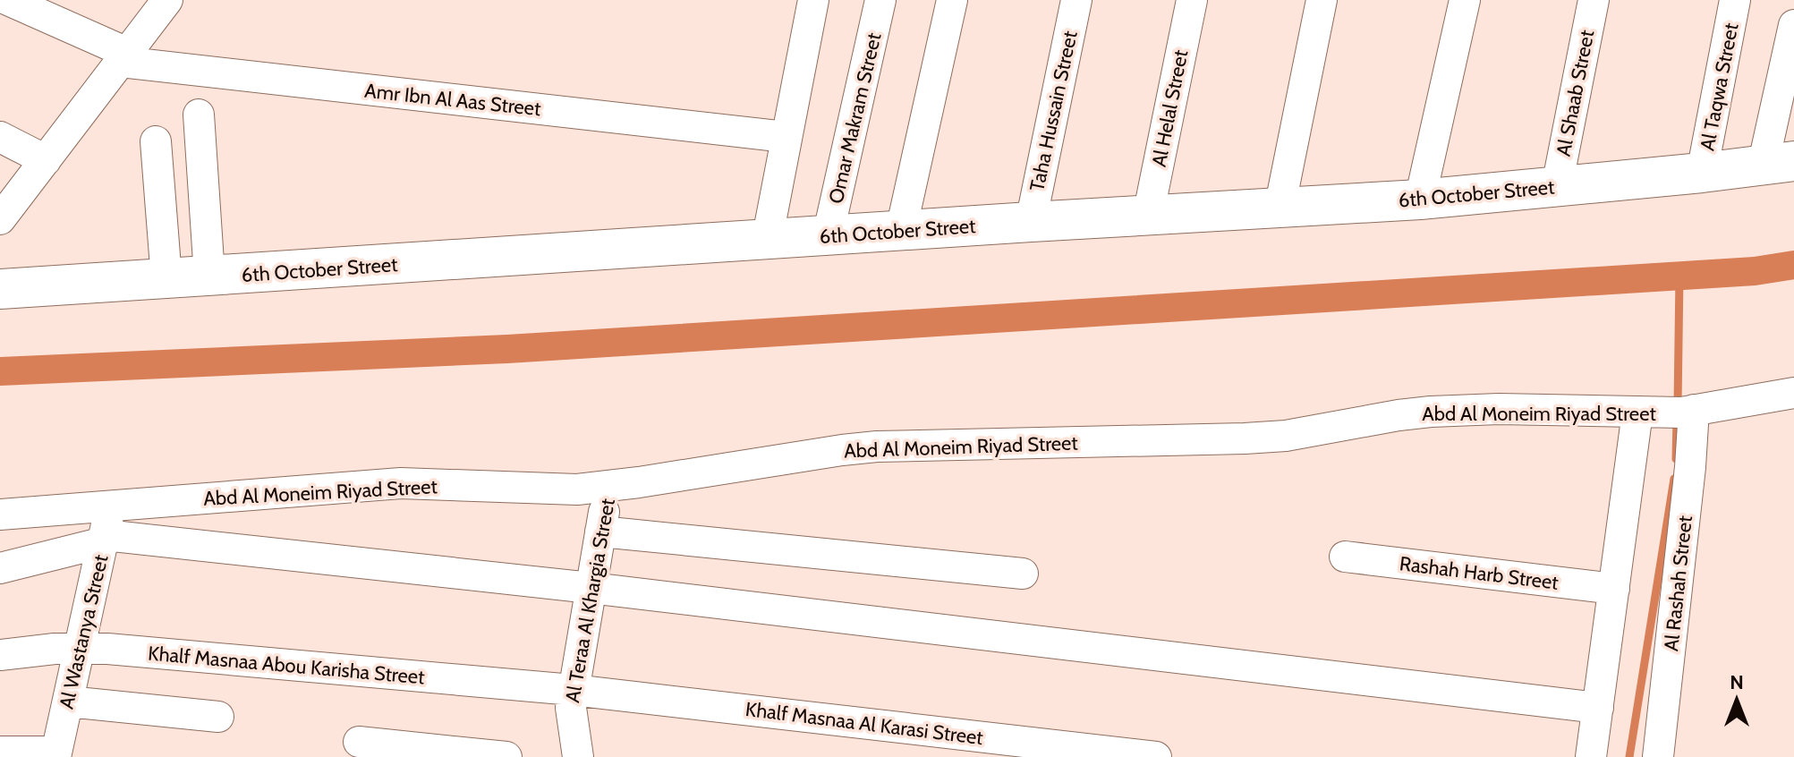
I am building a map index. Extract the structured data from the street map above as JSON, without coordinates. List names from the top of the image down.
{
  "streets": {
    "main road": ["6th October Street"],
    "street": [
      "Al Taqwa Street",
      "Al Shaab Street",
      "Amr Ibn Al Aas Street",
      "Al Helal Street",
      "Taha Hussain Street",
      "Omar Makram Street",
      "Abd Al Moneim Riyad Street",
      "Rashah Harb Street",
      "Al Rashah Street",
      "Al Teraa Al Khargia Street",
      "Al Wastanya Street",
      "Khalf Masnaa Abou Karisha Street",
      "Khalf Masnaa Al Karasi Street"
    ]
  },
  "crossings": [
    ["Al Taqwa Street", "6th October Street"],
    ["Al Shaab Street", "6th October Street"],
    ["Al Helal Street", "6th October Street"],
    ["Taha Hussain Street", "6th October Street"],
    ["Omar Makram Street", "6th October Street"],
    ["Abd Al Moneim Riyad Street", "Al Rashah Street"],
    ["Abd Al Moneim Riyad Street", "Al Teraa Al Khargia Street"],
    ["Abd Al Moneim Riyad Street", "Al Wastanya Street"],
    ["Al Teraa Al Khargia Street", "Khalf Masnaa Abou Karisha Street"],
    ["Al Teraa Al Khargia Street", "Khalf Masnaa Al Karasi Street"],
    ["Al Wastanya Street", "Khalf Masnaa Abou Karisha Street"],
    ["Khalf Masnaa Abou Karisha Street", "Khalf Masnaa Al Karasi Street"]
  ],
  "north": "top"
}
